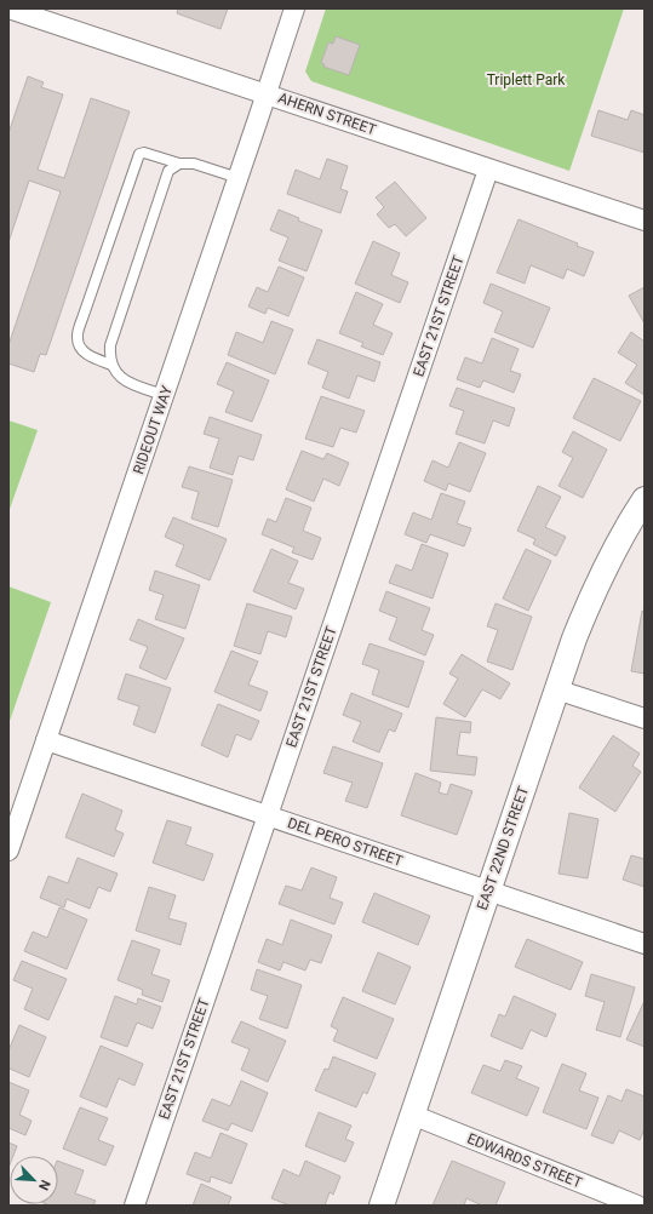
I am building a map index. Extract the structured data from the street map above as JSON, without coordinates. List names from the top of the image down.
{
  "streets": {
    "street": [
      "AHERN STREET",
      "EAST 21ST STREET",
      "RIDEOUT WAY",
      "DEL PERO STREET",
      "EAST 22ND STREET",
      "EDWARDS STREET"
    ]
  },
  "crossings": [
    ["AHERN STREET", "EAST 21ST STREET"],
    ["AHERN STREET", "RIDEOUT WAY"],
    ["EAST 21ST STREET", "DEL PERO STREET"],
    ["RIDEOUT WAY", "DEL PERO STREET"],
    ["DEL PERO STREET", "EAST 22ND STREET"],
    ["EAST 22ND STREET", "EDWARDS STREET"]
  ],
  "parks": ["Triplett Park"],
  "north": "bottom right"
}
